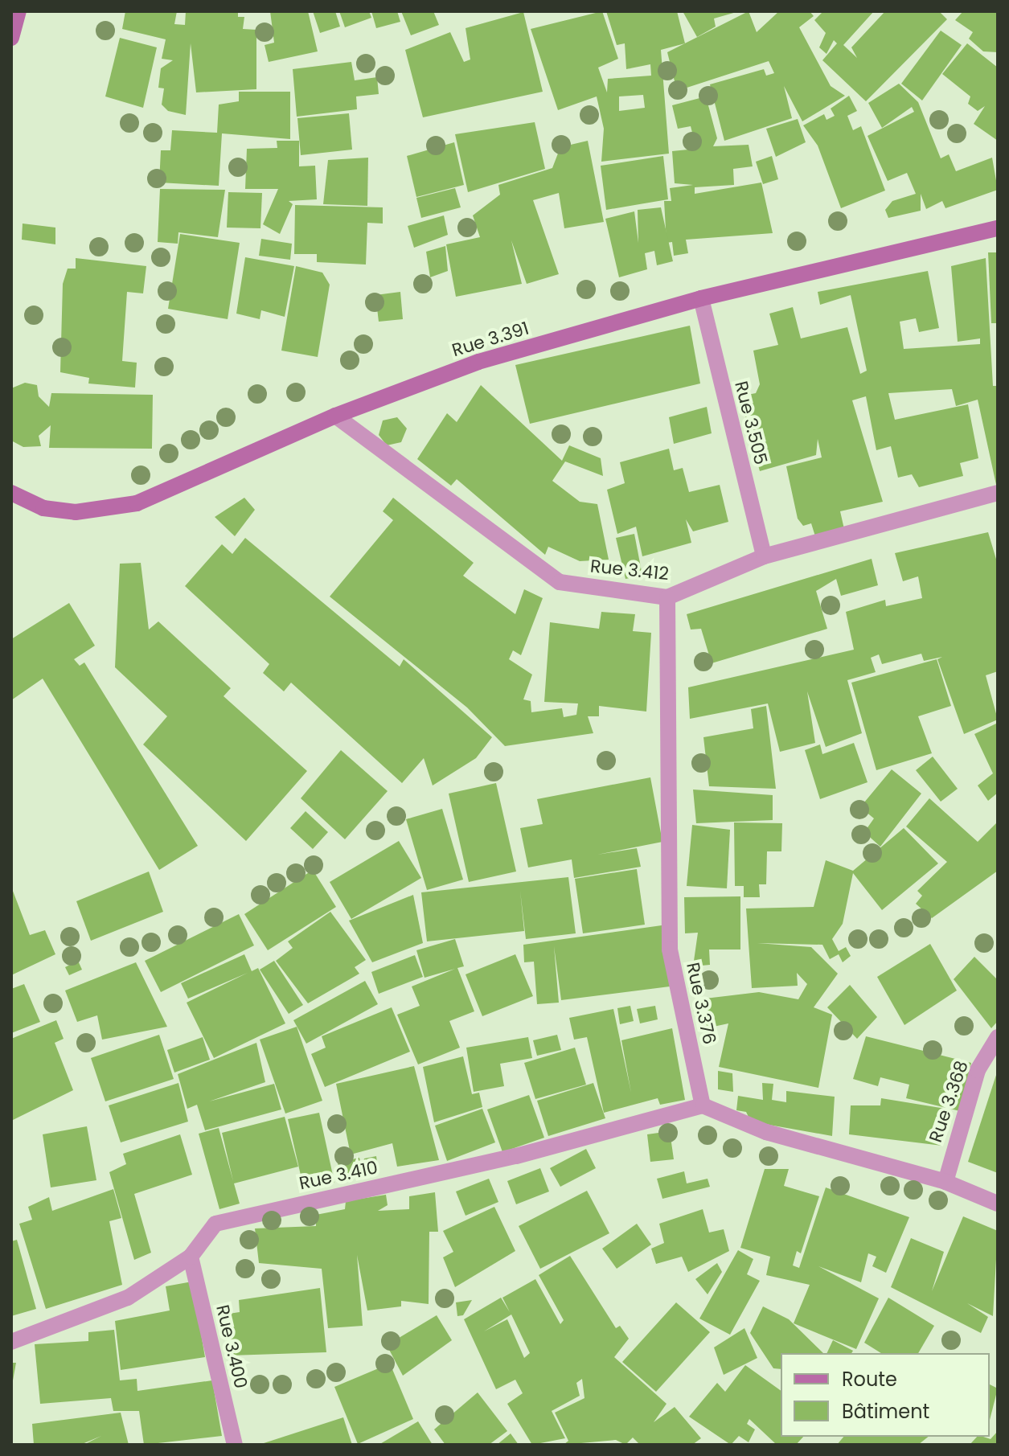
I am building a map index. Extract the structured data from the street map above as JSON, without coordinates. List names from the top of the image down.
{
  "streets": {
    "main road": ["Rue 3.391"],
    "street": [
      "Rue 3.505",
      "Rue 3.412",
      "Rue 3.376",
      "Rue 3.368",
      "Rue 3.410",
      "Rue 3.400"
    ]
  },
  "crossings": [
    ["Rue 3.391", "Rue 3.505"],
    ["Rue 3.391", "Rue 3.412"],
    ["Rue 3.505", "Rue 3.412"],
    ["Rue 3.412", "Rue 3.376"],
    ["Rue 3.376", "Rue 3.410"],
    ["Rue 3.410", "Rue 3.400"]
  ],
  "legend": ["Route", "Bâtiment"]
}
